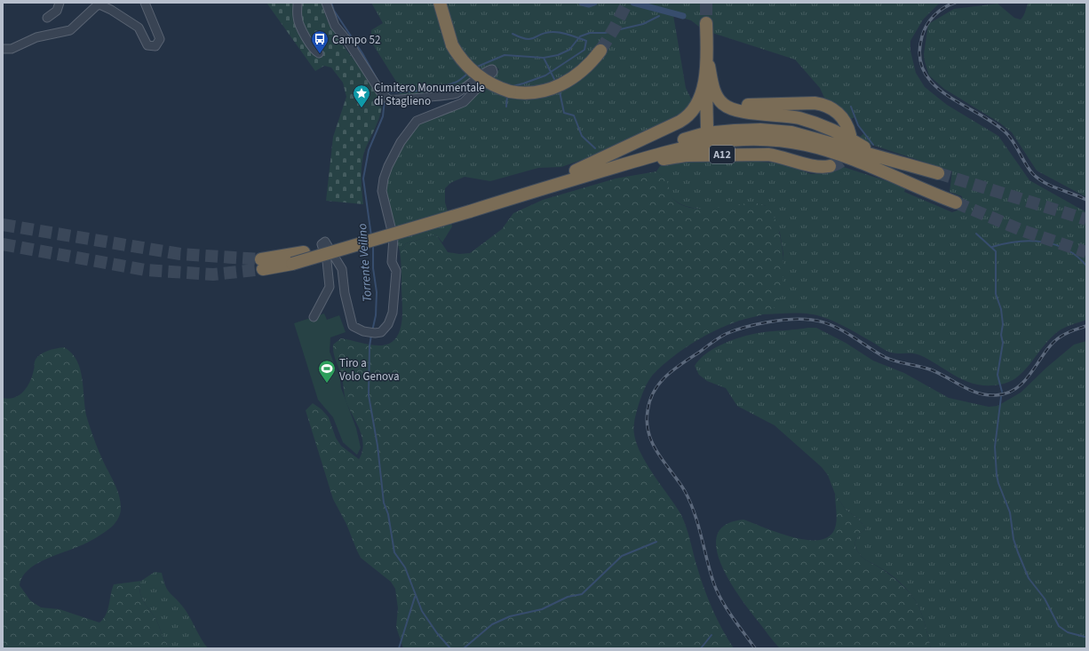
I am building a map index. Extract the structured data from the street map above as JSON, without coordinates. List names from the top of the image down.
{
  "streets": {
    "highway": ["A12"]
  },
  "water": ["Torrente Veilino"],
  "places": {
    "bus stop": ["Campo 52"],
    "place": ["Cimitero Monumentale di Staglieno"],
    "sports": ["Tiro a Volo Genova"]
  }
}
